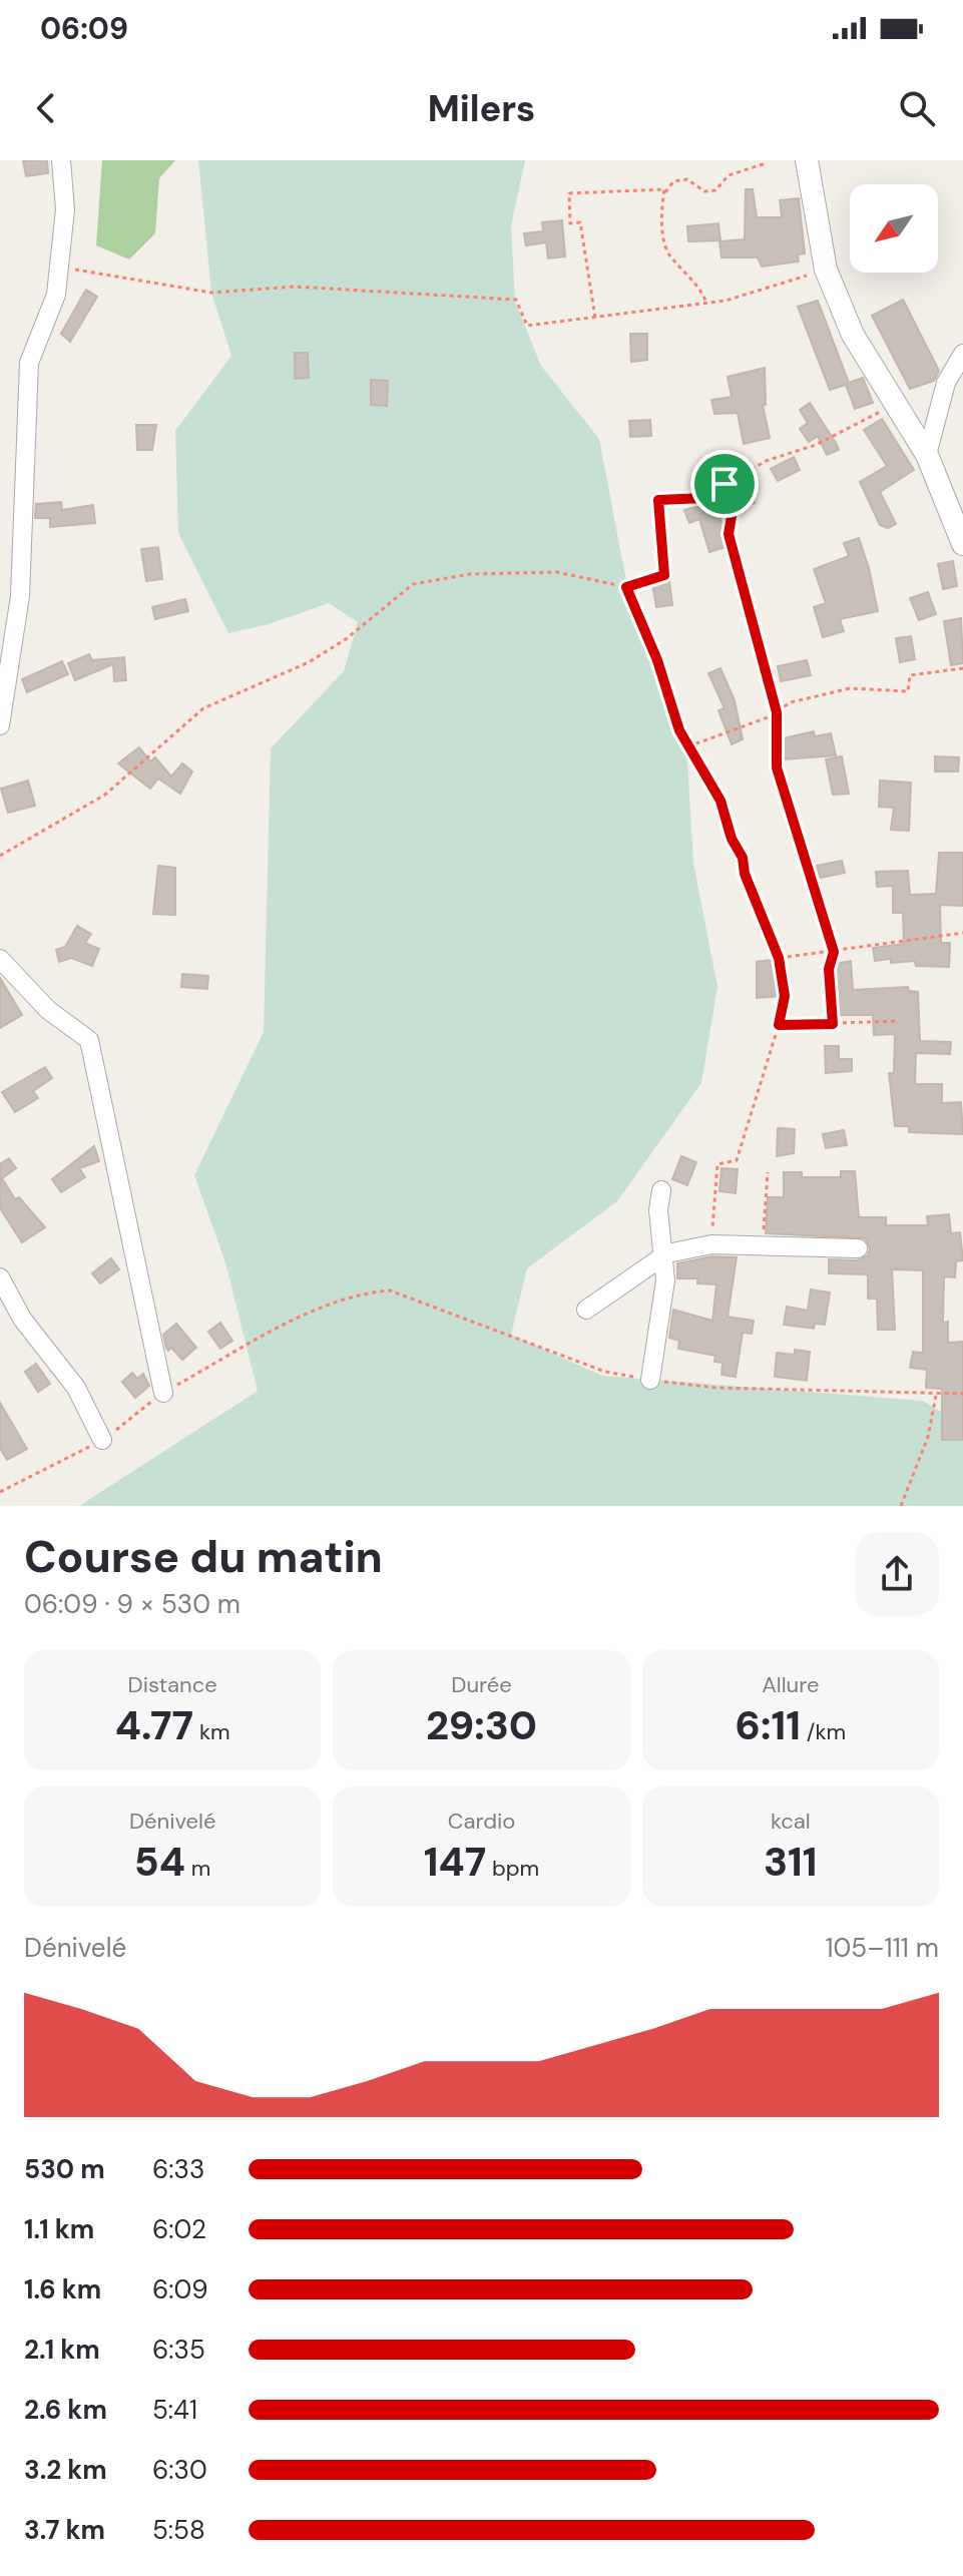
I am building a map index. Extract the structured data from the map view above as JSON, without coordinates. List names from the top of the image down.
{
  "north": "bottom left",
  "page": {
    "status": "06:09",
    "header": "Milers",
    "heading": ["Course du matin", "06:09 · 9 × 530 m"],
    "stats": [
      ["Distance", "4.77 km"],
      ["Durée", "29:30"],
      ["Allure", "6:11 /km"],
      ["Dénivelé", "54 m"],
      ["Cardio", "147 bpm"],
      ["kcal", "311"]
    ],
    "chart": ["Dénivelé", "105–111 m"],
    "list": [
      {
        "name": "530 m",
        "note": "6:33"
      },
      {
        "name": "1.1 km",
        "note": "6:02"
      },
      {
        "name": "1.6 km",
        "note": "6:09"
      },
      {
        "name": "2.1 km",
        "note": "6:35"
      },
      {
        "name": "2.6 km",
        "note": "5:41"
      },
      {
        "name": "3.2 km",
        "note": "6:30"
      },
      {
        "name": "3.7 km",
        "note": "5:58"
      }
    ]
  }
}
